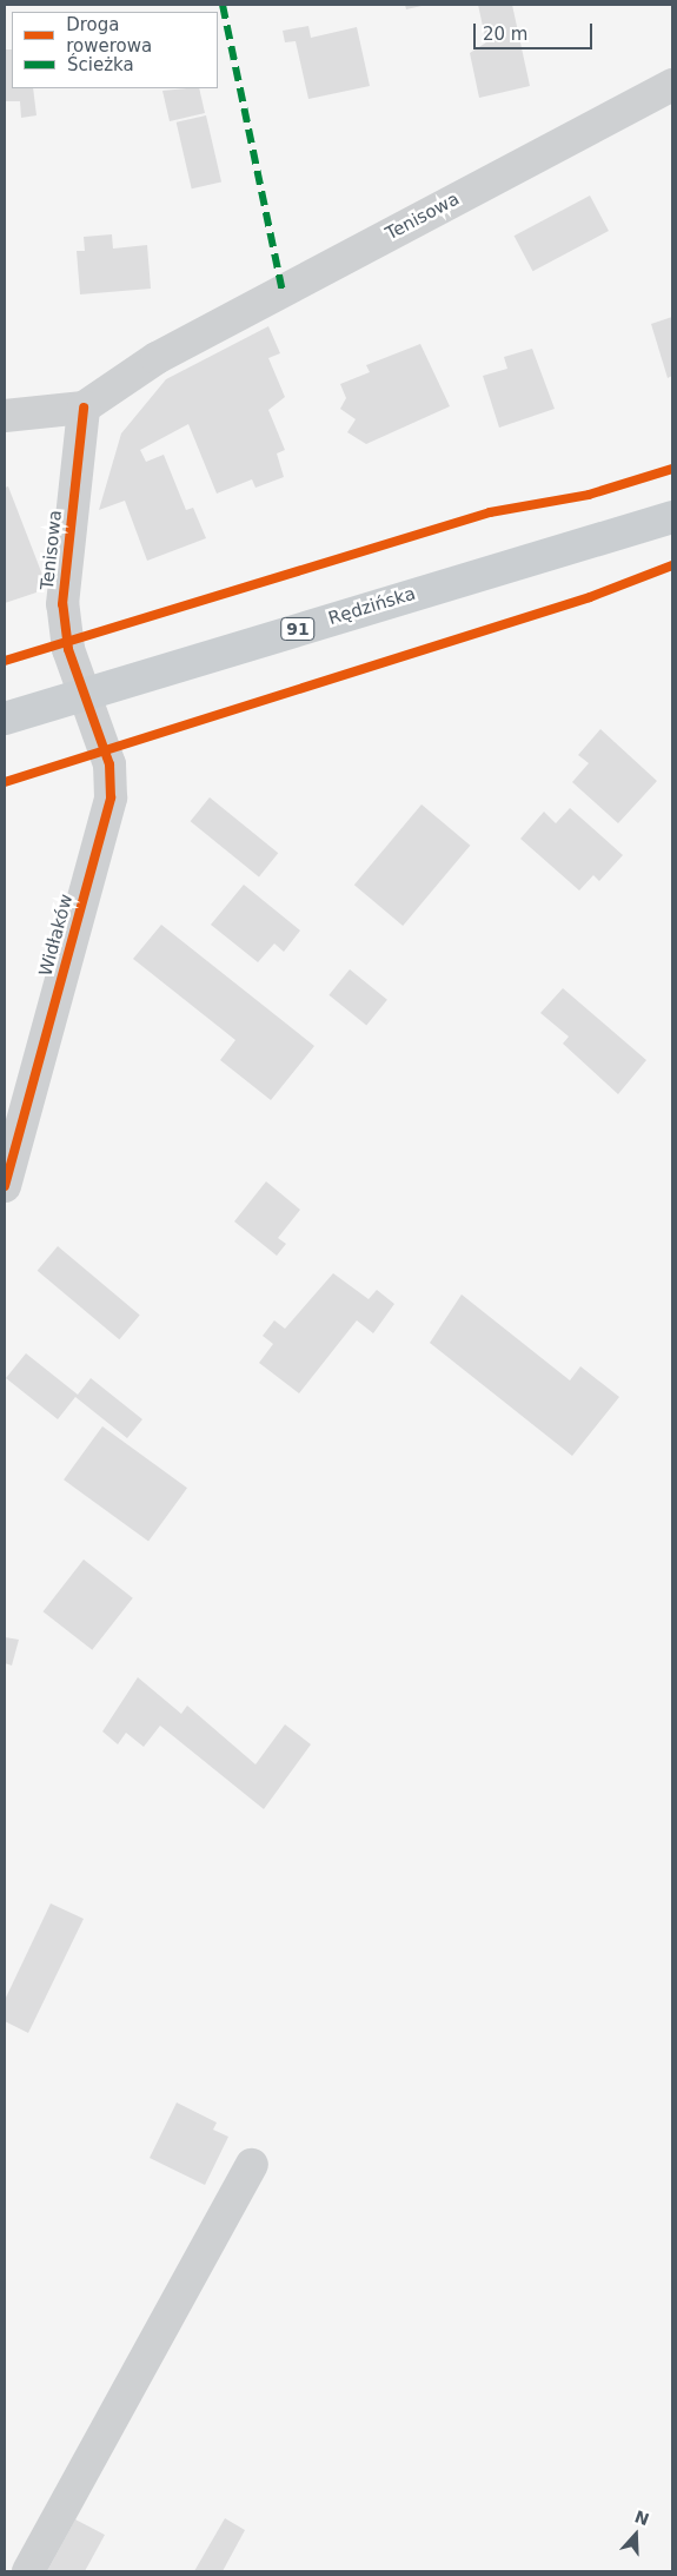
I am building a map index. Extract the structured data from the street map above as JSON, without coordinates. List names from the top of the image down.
{
  "streets": {
    "main road": ["Rędzińska", "91"],
    "street": ["Tenisowa", "Widłaków"]
  },
  "crossings": [
    ["Tenisowa", "Rędzińska"],
    ["Tenisowa", "Widłaków"],
    ["Rędzińska", "Widłaków"]
  ],
  "legend": ["Droga rowerowa", "Ścieżka"],
  "scale_bar": "20 m",
  "north": "top"
}
